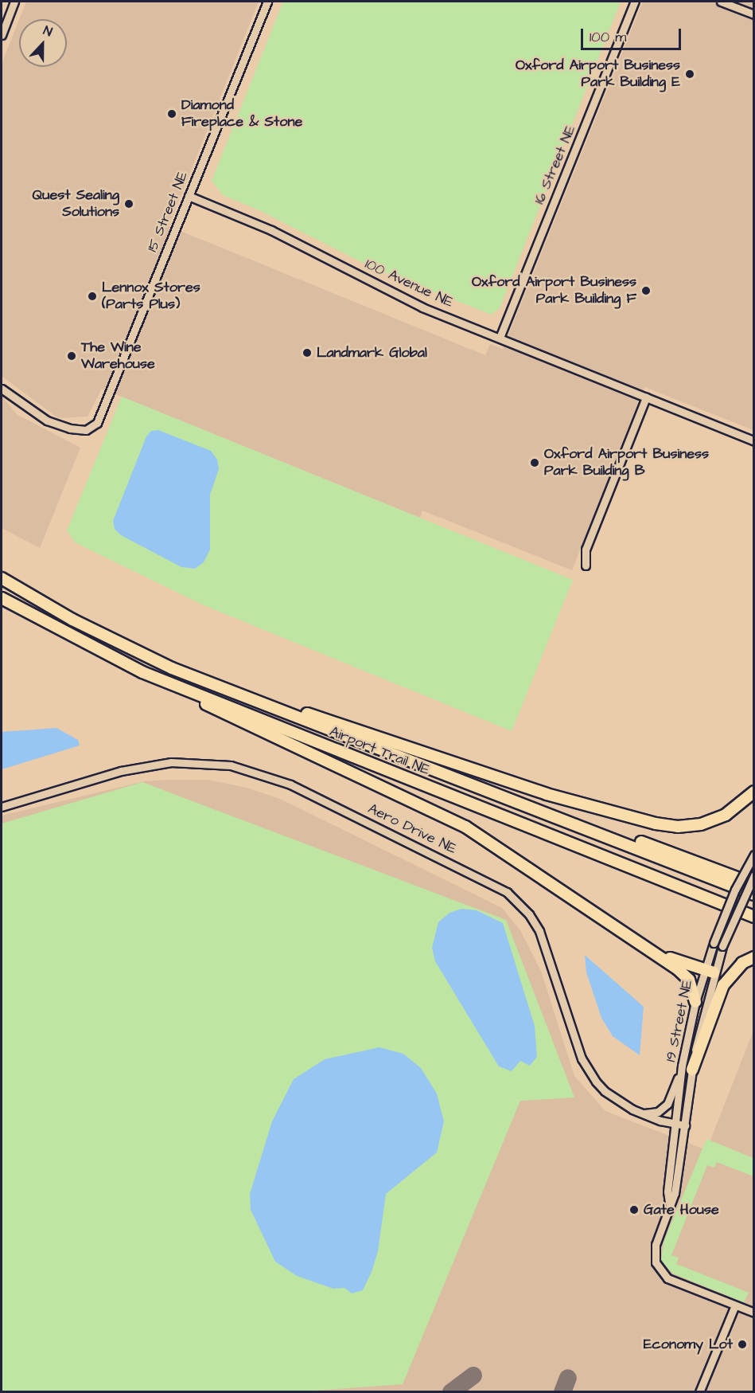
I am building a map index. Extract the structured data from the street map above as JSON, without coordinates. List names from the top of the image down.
{
  "streets": {
    "highway": ["Airport Trail NE"],
    "street": [
      "16 Street NE",
      "15 Street NE",
      "100 Avenue NE",
      "Aero Drive NE",
      "19 Street NE"
    ]
  },
  "crossings": [
    ["16 Street NE", "100 Avenue NE"],
    ["15 Street NE", "100 Avenue NE"],
    ["Aero Drive NE", "19 Street NE"]
  ],
  "places": [
    "Oxford Airport Business Park Building E",
    "Diamond Fireplace & Stone",
    "Quest Sealing Solutions",
    "Oxford Airport Business Park Building F",
    "Lennox Stores (Parts Plus)",
    "Landmark Global",
    "The Wine Warehouse",
    "Oxford Airport Business Park Building B",
    "Gate House",
    "Economy Lot"
  ],
  "scale_bar": "100 m",
  "north": "top"
}
